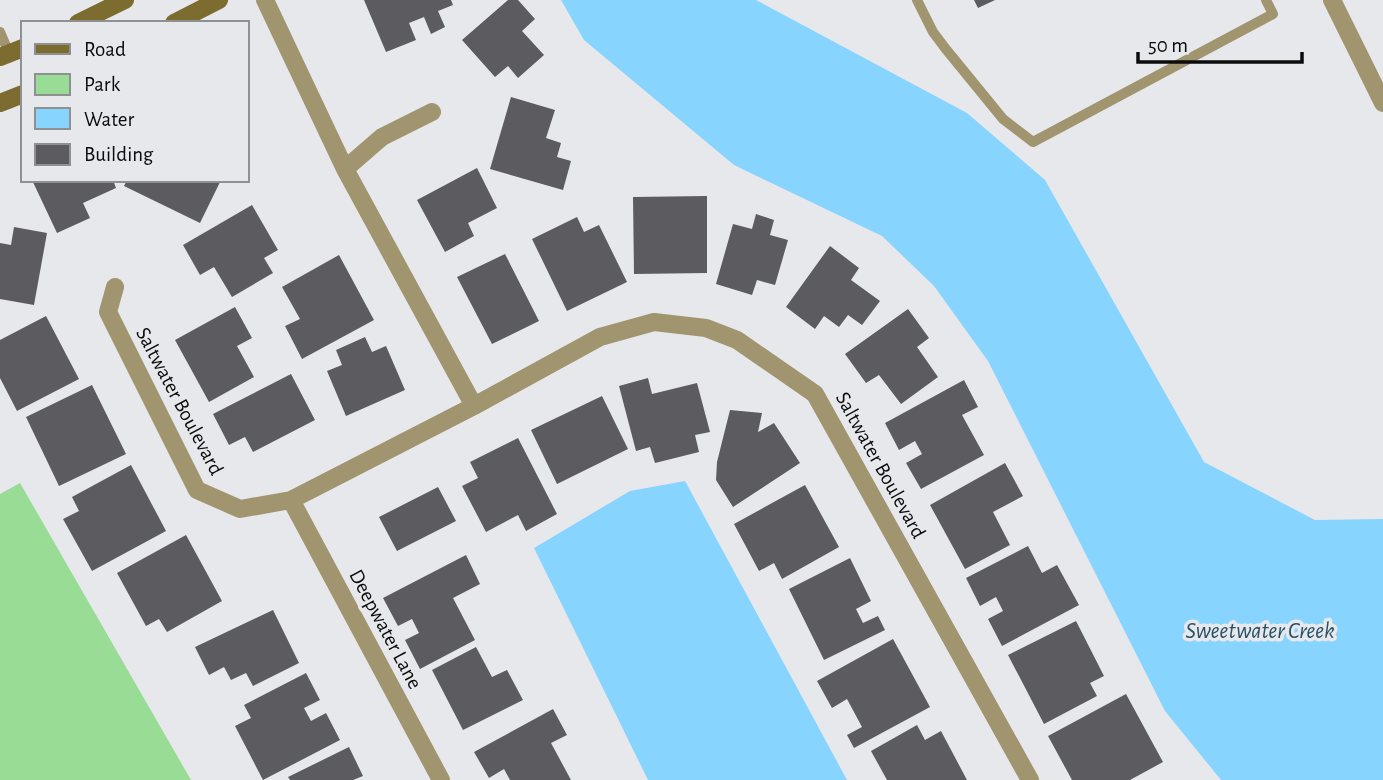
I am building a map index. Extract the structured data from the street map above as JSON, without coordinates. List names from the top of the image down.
{
  "streets": {
    "street": ["Saltwater Boulevard", "Deepwater Lane"]
  },
  "crossings": [
    ["Saltwater Boulevard", "Deepwater Lane"]
  ],
  "water": ["Sweetwater Creek"],
  "legend": [
    "Road",
    "Park",
    "Water",
    "Building"
  ],
  "scale_bar": "50 m"
}
